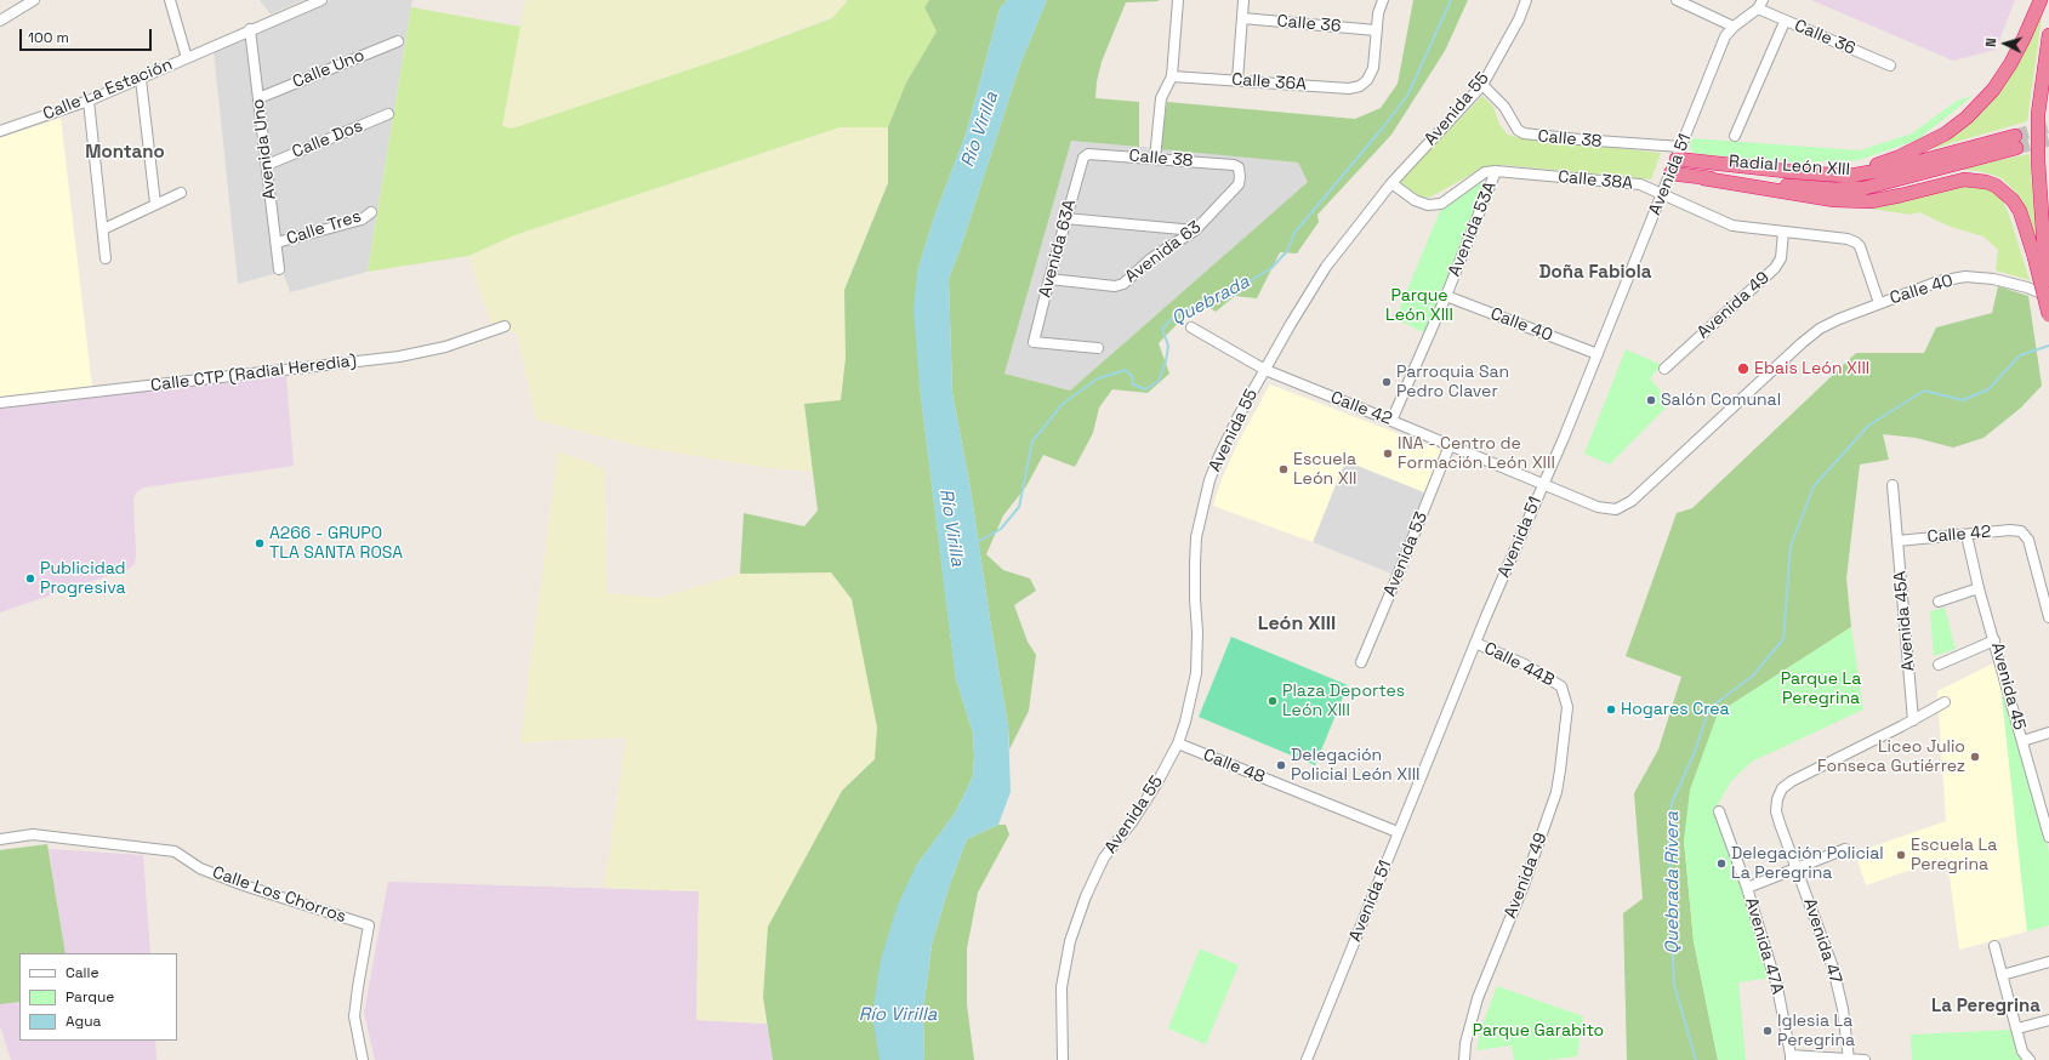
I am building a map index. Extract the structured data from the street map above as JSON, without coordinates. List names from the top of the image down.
{
  "streets": {
    "highway": ["Radial León XIII"],
    "street": [
      "Calle 36",
      "Calle Uno",
      "Calle 36A",
      "Calle La Estación",
      "Avenida 55",
      "Calle Dos",
      "Calle 38",
      "Avenida Uno",
      "Avenida 51",
      "Calle 38A",
      "Calle Tres",
      "Avenida 53A",
      "Avenida 63A",
      "Avenida 63",
      "Calle 40",
      "Avenida 49",
      "Calle CTP (Radial Heredia)",
      "Calle 42",
      "Avenida 53",
      "Avenida 45A",
      "Calle 44B",
      "Avenida 45",
      "Calle 48",
      "Calle Los Chorros",
      "Avenida 47",
      "Avenida 47A"
    ]
  },
  "crossings": [
    ["Calle 36", "Calle 36A"],
    ["Calle 36", "Avenida 51"],
    ["Calle Uno", "Avenida Uno"],
    ["Calle La Estación", "Avenida Uno"],
    ["Avenida 55", "Calle 38"],
    ["Avenida 55", "Calle 38A"],
    ["Avenida 55", "Calle 42"],
    ["Avenida 55", "Calle 48"],
    ["Calle Dos", "Avenida Uno"],
    ["Calle 38", "Radial León XIII"],
    ["Calle 38", "Avenida 51"],
    ["Calle 38", "Avenida 63A"],
    ["Calle 38", "Avenida 63"],
    ["Avenida Uno", "Calle Tres"],
    ["Radial León XIII", "Avenida 51"],
    ["Avenida 51", "Calle 38A"],
    ["Avenida 51", "Calle 40"],
    ["Avenida 51", "Calle 42"],
    ["Avenida 51", "Calle 44B"],
    ["Avenida 51", "Calle 48"],
    ["Calle 38A", "Avenida 53A"],
    ["Calle 38A", "Calle 40"],
    ["Calle 38A", "Avenida 49"],
    ["Avenida 53A", "Calle 40"],
    ["Avenida 53A", "Calle 42"],
    ["Avenida 63A", "Avenida 63"],
    ["Calle 40", "Calle 42"],
    ["Avenida 49", "Calle 44B"],
    ["Calle 42", "Avenida 53"],
    ["Calle 42", "Avenida 45A"],
    ["Calle 42", "Avenida 45"],
    ["Avenida 45A", "Avenida 47"]
  ],
  "districts": [
    "Montano",
    "Doña Fabiola",
    "León XIII",
    "La Peregrina"
  ],
  "water": ["Río Virilla", "Quebrada", "Quebrada Rivera"],
  "parks": ["Parque León XIII", "Parque La Peregrina", "Parque Garabito"],
  "places": [
    "Ebais León XIII",
    "Parroquia San Pedro Claver",
    "Salón Comunal",
    "INA - Centro de Formación León XIII",
    "Escuela León XII",
    "A266 - GRUPO TLA SANTA ROSA",
    "Publicidad Progresiva",
    "Plaza Deportes León XIII",
    "Hogares Crea",
    "Liceo Julio Fonseca Gutiérrez",
    "Delegación Policial León XIII",
    "Escuela La Peregrina",
    "Delegación Policial La Peregrina",
    "Iglesia La Peregrina"
  ],
  "legend": ["Calle", "Parque", "Agua"],
  "scale_bar": "100 m",
  "north": "left"
}
